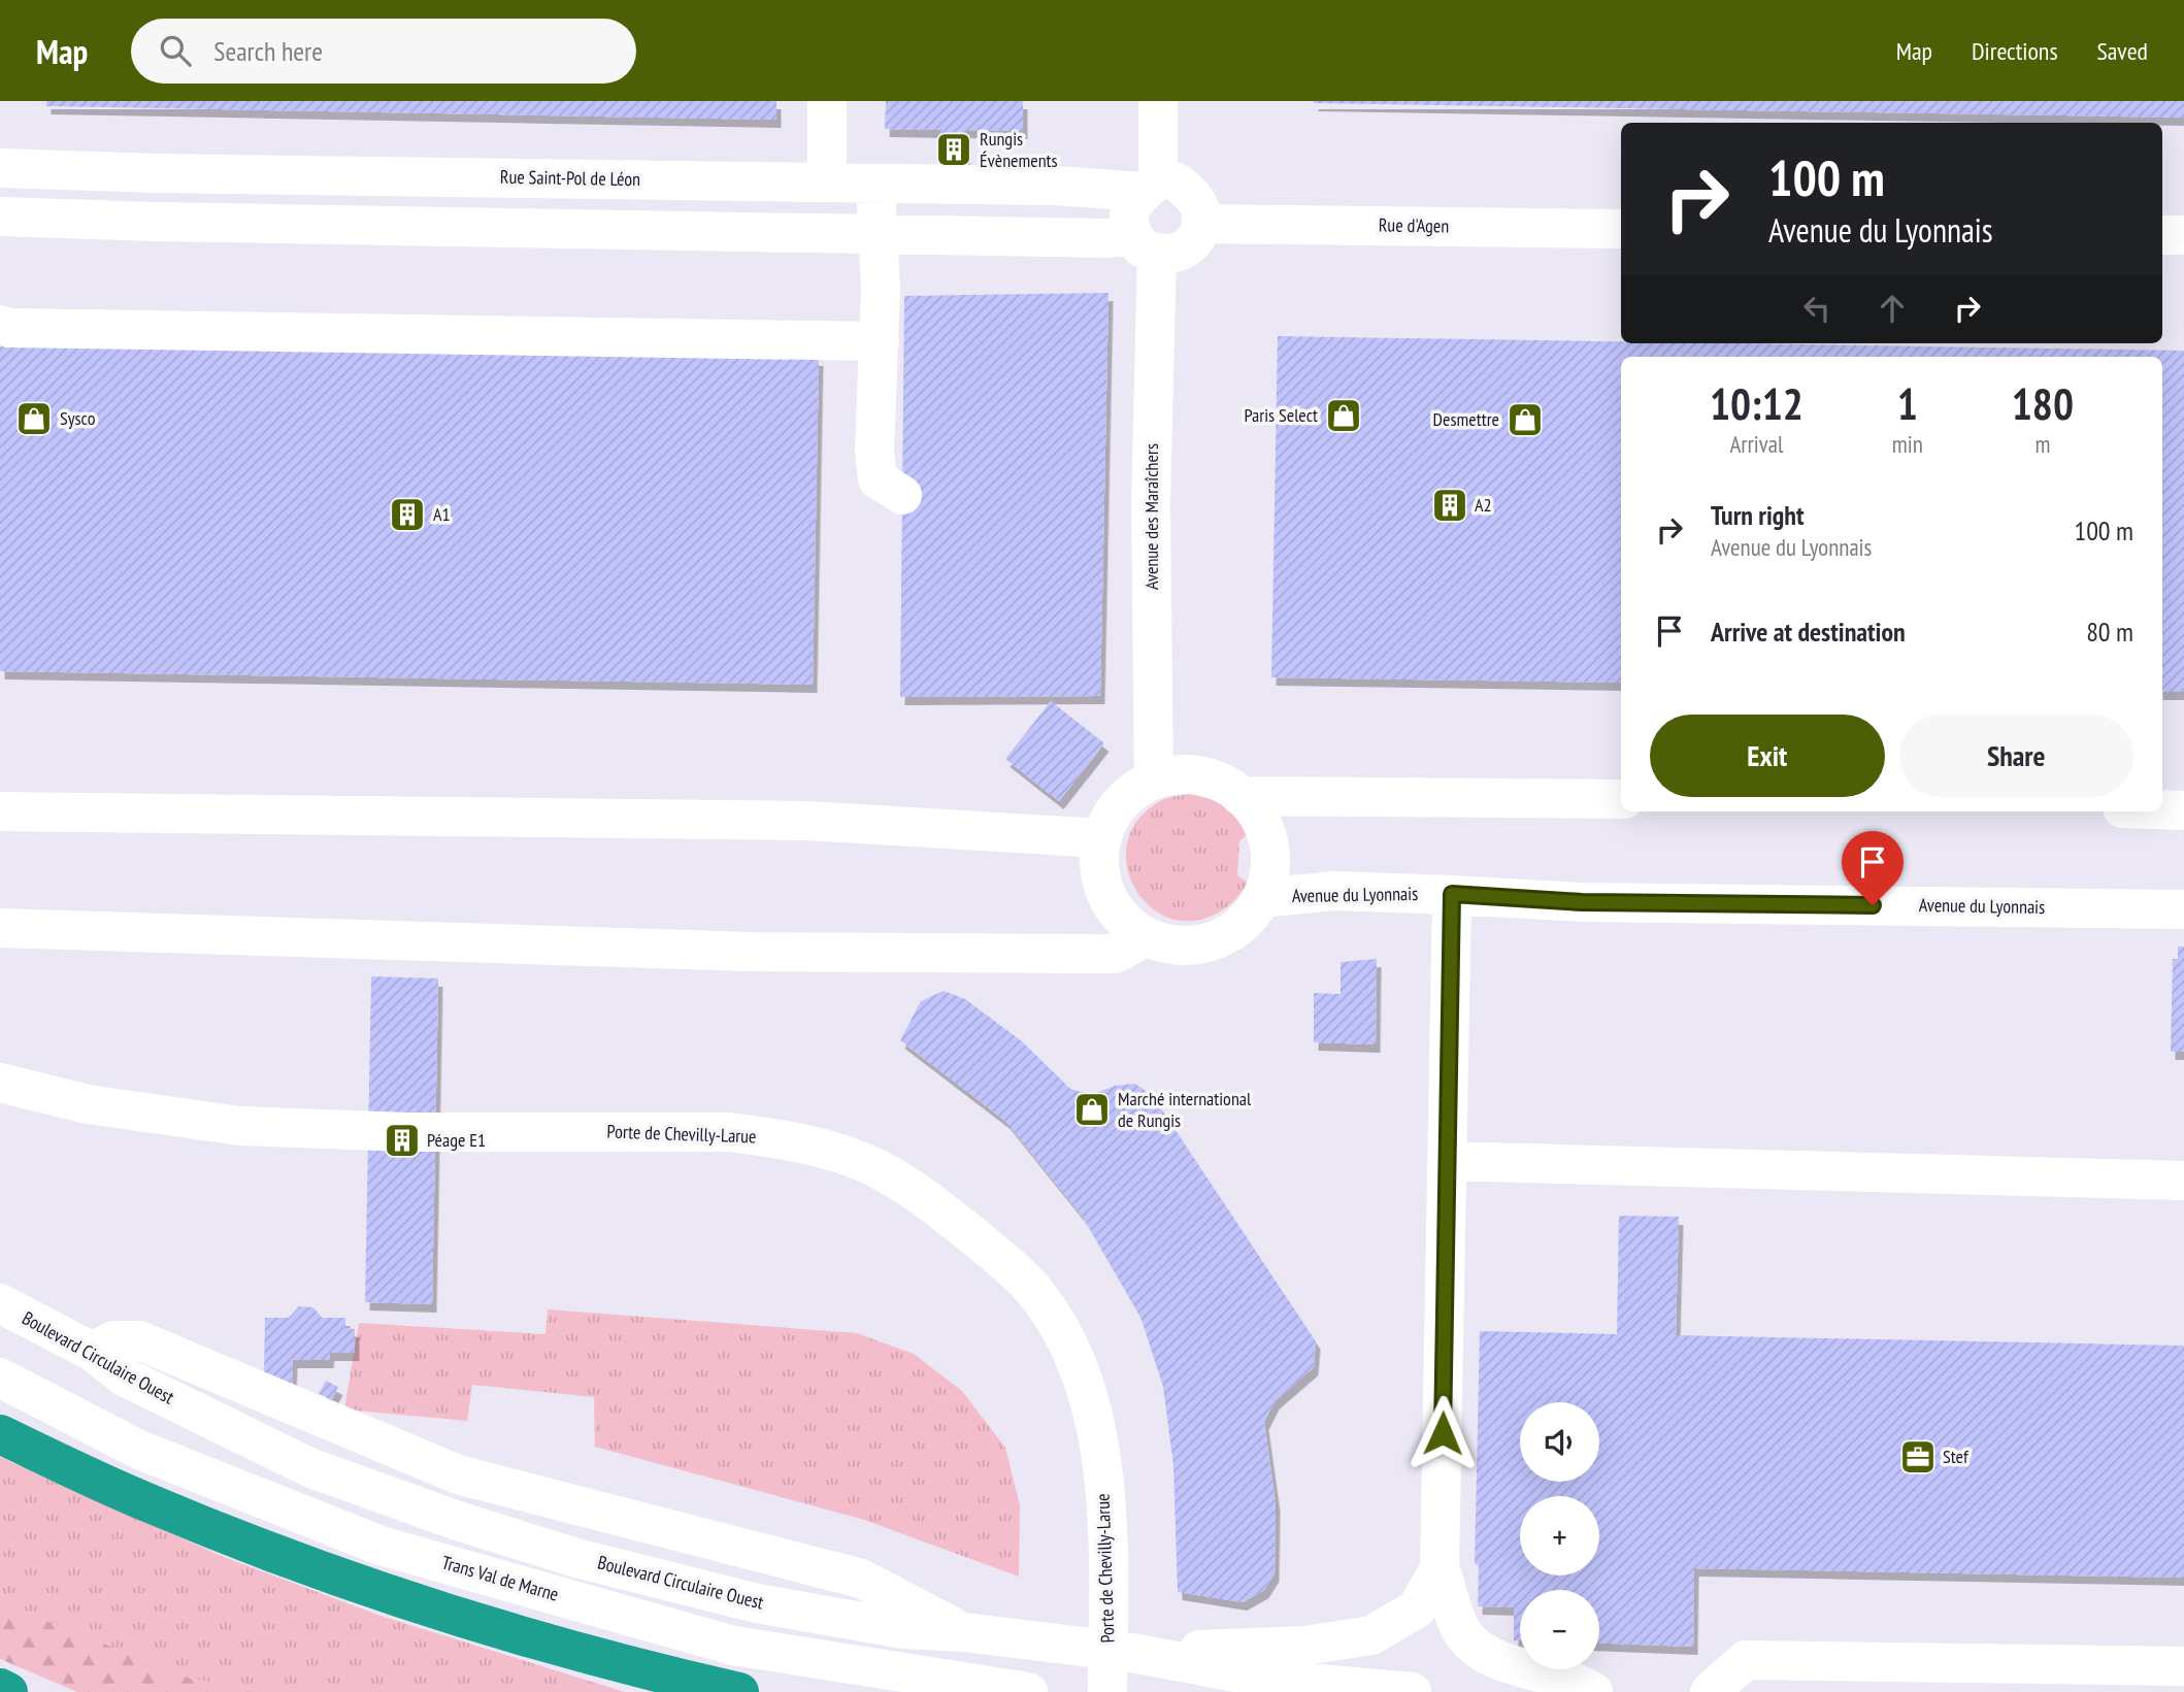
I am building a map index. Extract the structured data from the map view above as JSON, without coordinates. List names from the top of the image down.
{
  "streets": {
    "street": [
      "Rue Saint-Pol de Léon",
      "Rue d'Agen",
      "Avenue des Maraîchers",
      "Avenue du Lyonnais",
      "Porte de Chevilly-Larue",
      "Boulevard Circulaire Ouest",
      "Trans Val de Marne"
    ]
  },
  "crossings": [
    ["Rue Saint-Pol de Léon", "Rue d'Agen"],
    ["Rue Saint-Pol de Léon", "Avenue des Maraîchers"],
    ["Rue d'Agen", "Avenue des Maraîchers"],
    ["Avenue des Maraîchers", "Avenue du Lyonnais"]
  ],
  "places": {
    "building": [
      "Rungis Évènements",
      "A2",
      "A1",
      "Péage E1"
    ],
    "shop": [
      "Paris Select",
      "Sysco",
      "Desmettre",
      "Marché international de Rungis"
    ],
    "office": ["Stef"]
  },
  "page": {
    "header": "Map",
    "search": "Search here",
    "nav": ["Map", "Directions", "Saved"],
    "turn": ["100 m", "Avenue du Lyonnais"],
    "eta": [
      "10:12",
      "Arrival",
      "1",
      "min",
      "180",
      "m"
    ],
    "list": [
      {
        "name": "Turn right",
        "note": "Avenue du Lyonnais",
        "value": "100 m"
      },
      {
        "name": "Arrive at destination",
        "value": "80 m"
      }
    ],
    "buttons": ["Exit", "Share"],
    "map_buttons": ["+", "−"]
  }
}
